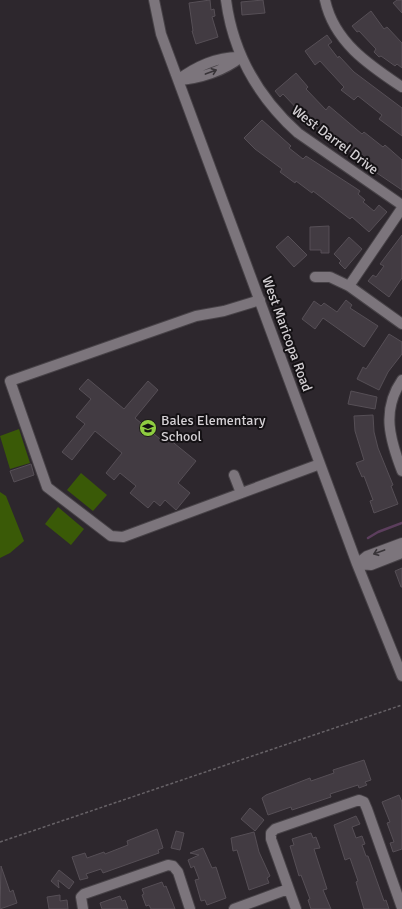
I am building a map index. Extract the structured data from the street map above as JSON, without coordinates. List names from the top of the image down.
{
  "streets": {
    "street": ["West Darrel Drive", "West Maricopa Road"]
  },
  "places": {
    "school or university": ["Bales Elementary School"]
  }
}
